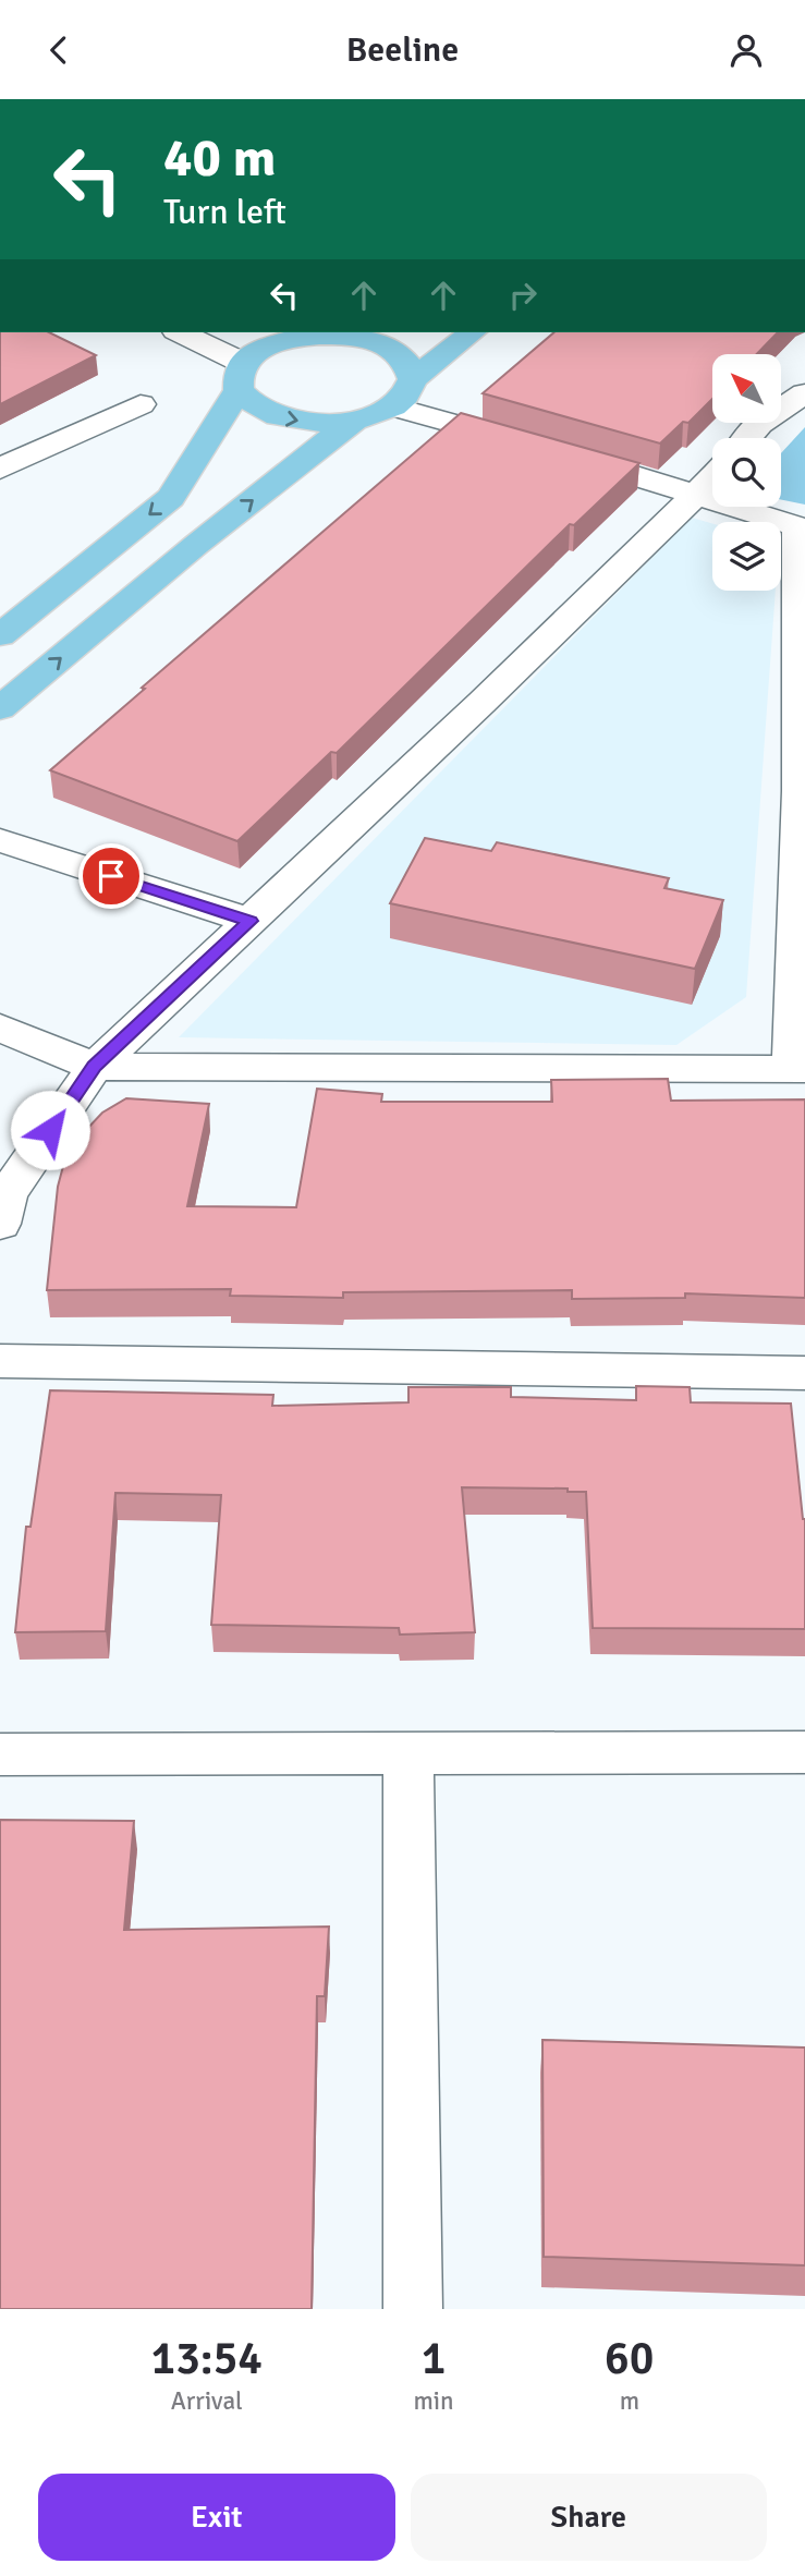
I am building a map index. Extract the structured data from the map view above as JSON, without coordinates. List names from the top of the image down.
{
  "north": "top left",
  "page": {
    "header": "Beeline",
    "turn": ["40 m", "Turn left"],
    "eta": [
      "13:54",
      "Arrival",
      "1",
      "min",
      "60",
      "m"
    ],
    "buttons": ["Exit", "Share"]
  }
}
